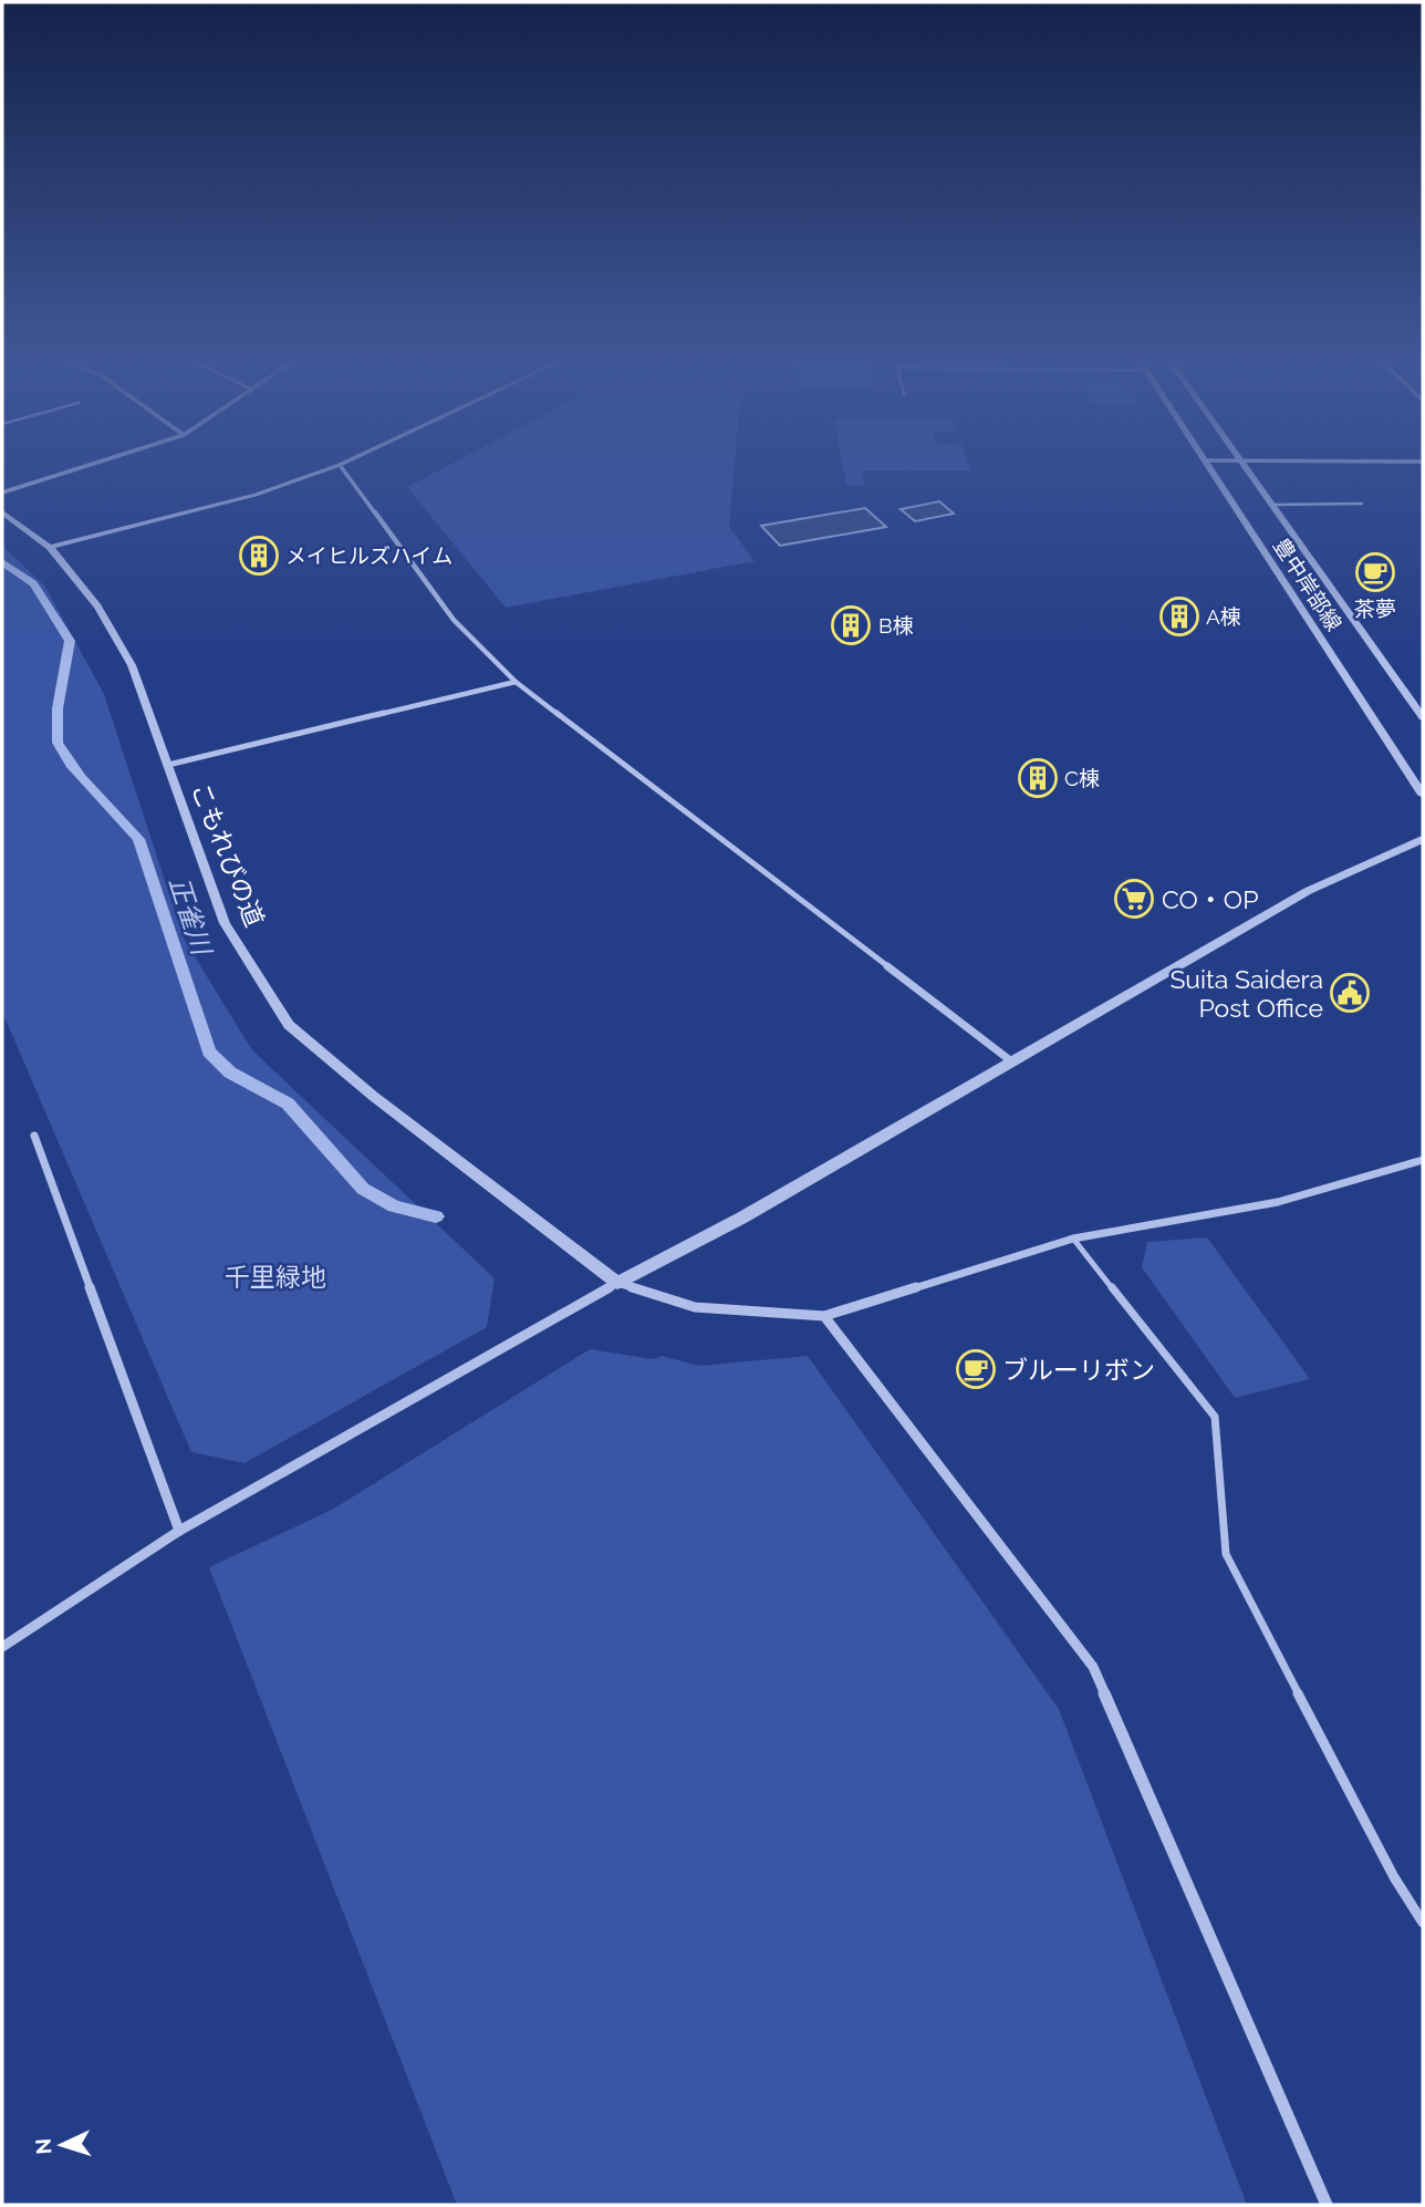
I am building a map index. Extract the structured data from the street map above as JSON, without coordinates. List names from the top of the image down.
{
  "streets": {
    "street": ["豊中岸部線", "こもれびの道"]
  },
  "water": ["正雀川"],
  "parks": ["千里緑地"],
  "places": {
    "building": [
      "メイヒルズハイム",
      "A棟",
      "B棟",
      "C棟"
    ],
    "cafe": ["茶夢", "ブルーリボン"],
    "supermarket": ["CO・OP"],
    "public building": ["Suita Saidera Post Office"]
  },
  "north": "left"
}
